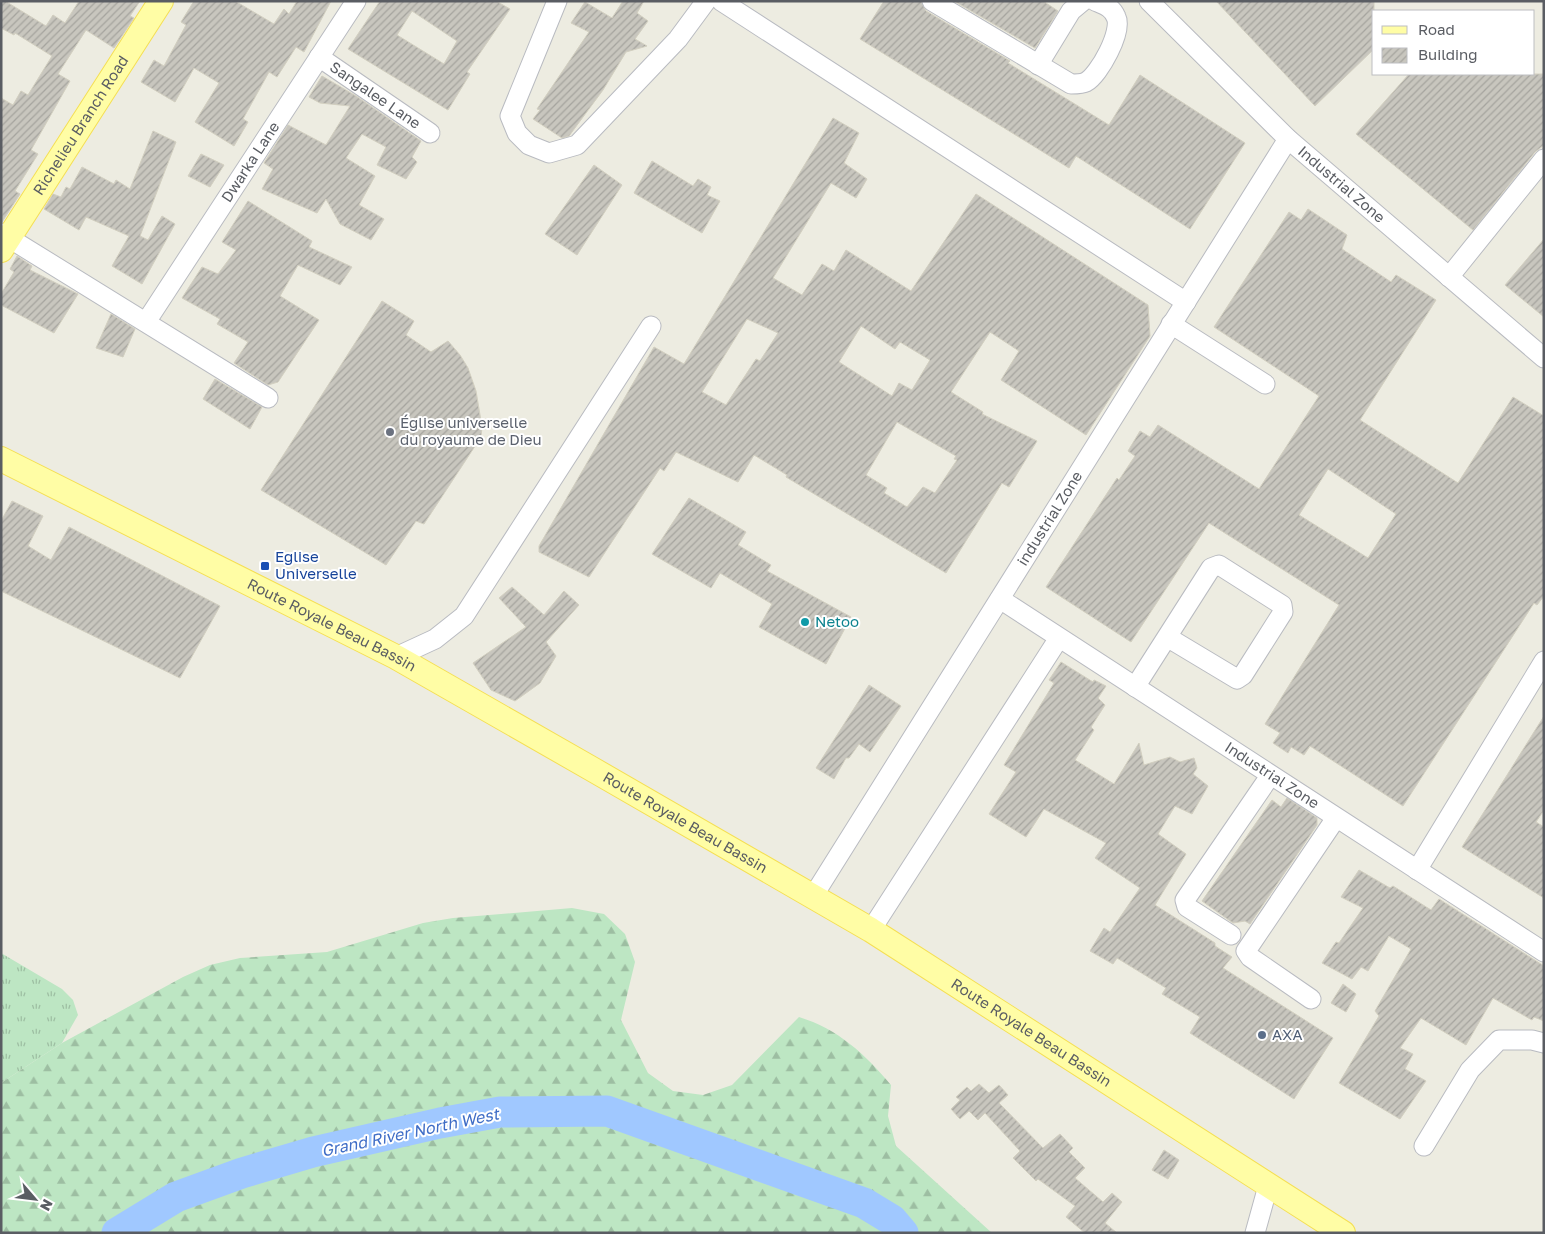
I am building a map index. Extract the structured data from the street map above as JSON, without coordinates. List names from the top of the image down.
{
  "streets": {
    "main road": ["Richelieu Branch Road", "Route Royale Beau Bassin"],
    "street": [
      "Sangalee Lane",
      "Dwarka Lane",
      "Industrial Zone",
      "industrial Zone"
    ]
  },
  "crossings": [
    ["Sangalee Lane", "Dwarka Lane"],
    ["Industrial Zone", "industrial Zone"],
    ["industrial Zone", "Route Royale Beau Bassin"]
  ],
  "water": ["Grand River North West"],
  "places": {
    "other": ["Église universelle du royaume de Dieu", "Netoo", "AXA"],
    "transit": ["Eglise Universelle"]
  },
  "legend": ["Road", "Building"],
  "north": "bottom right"
}
